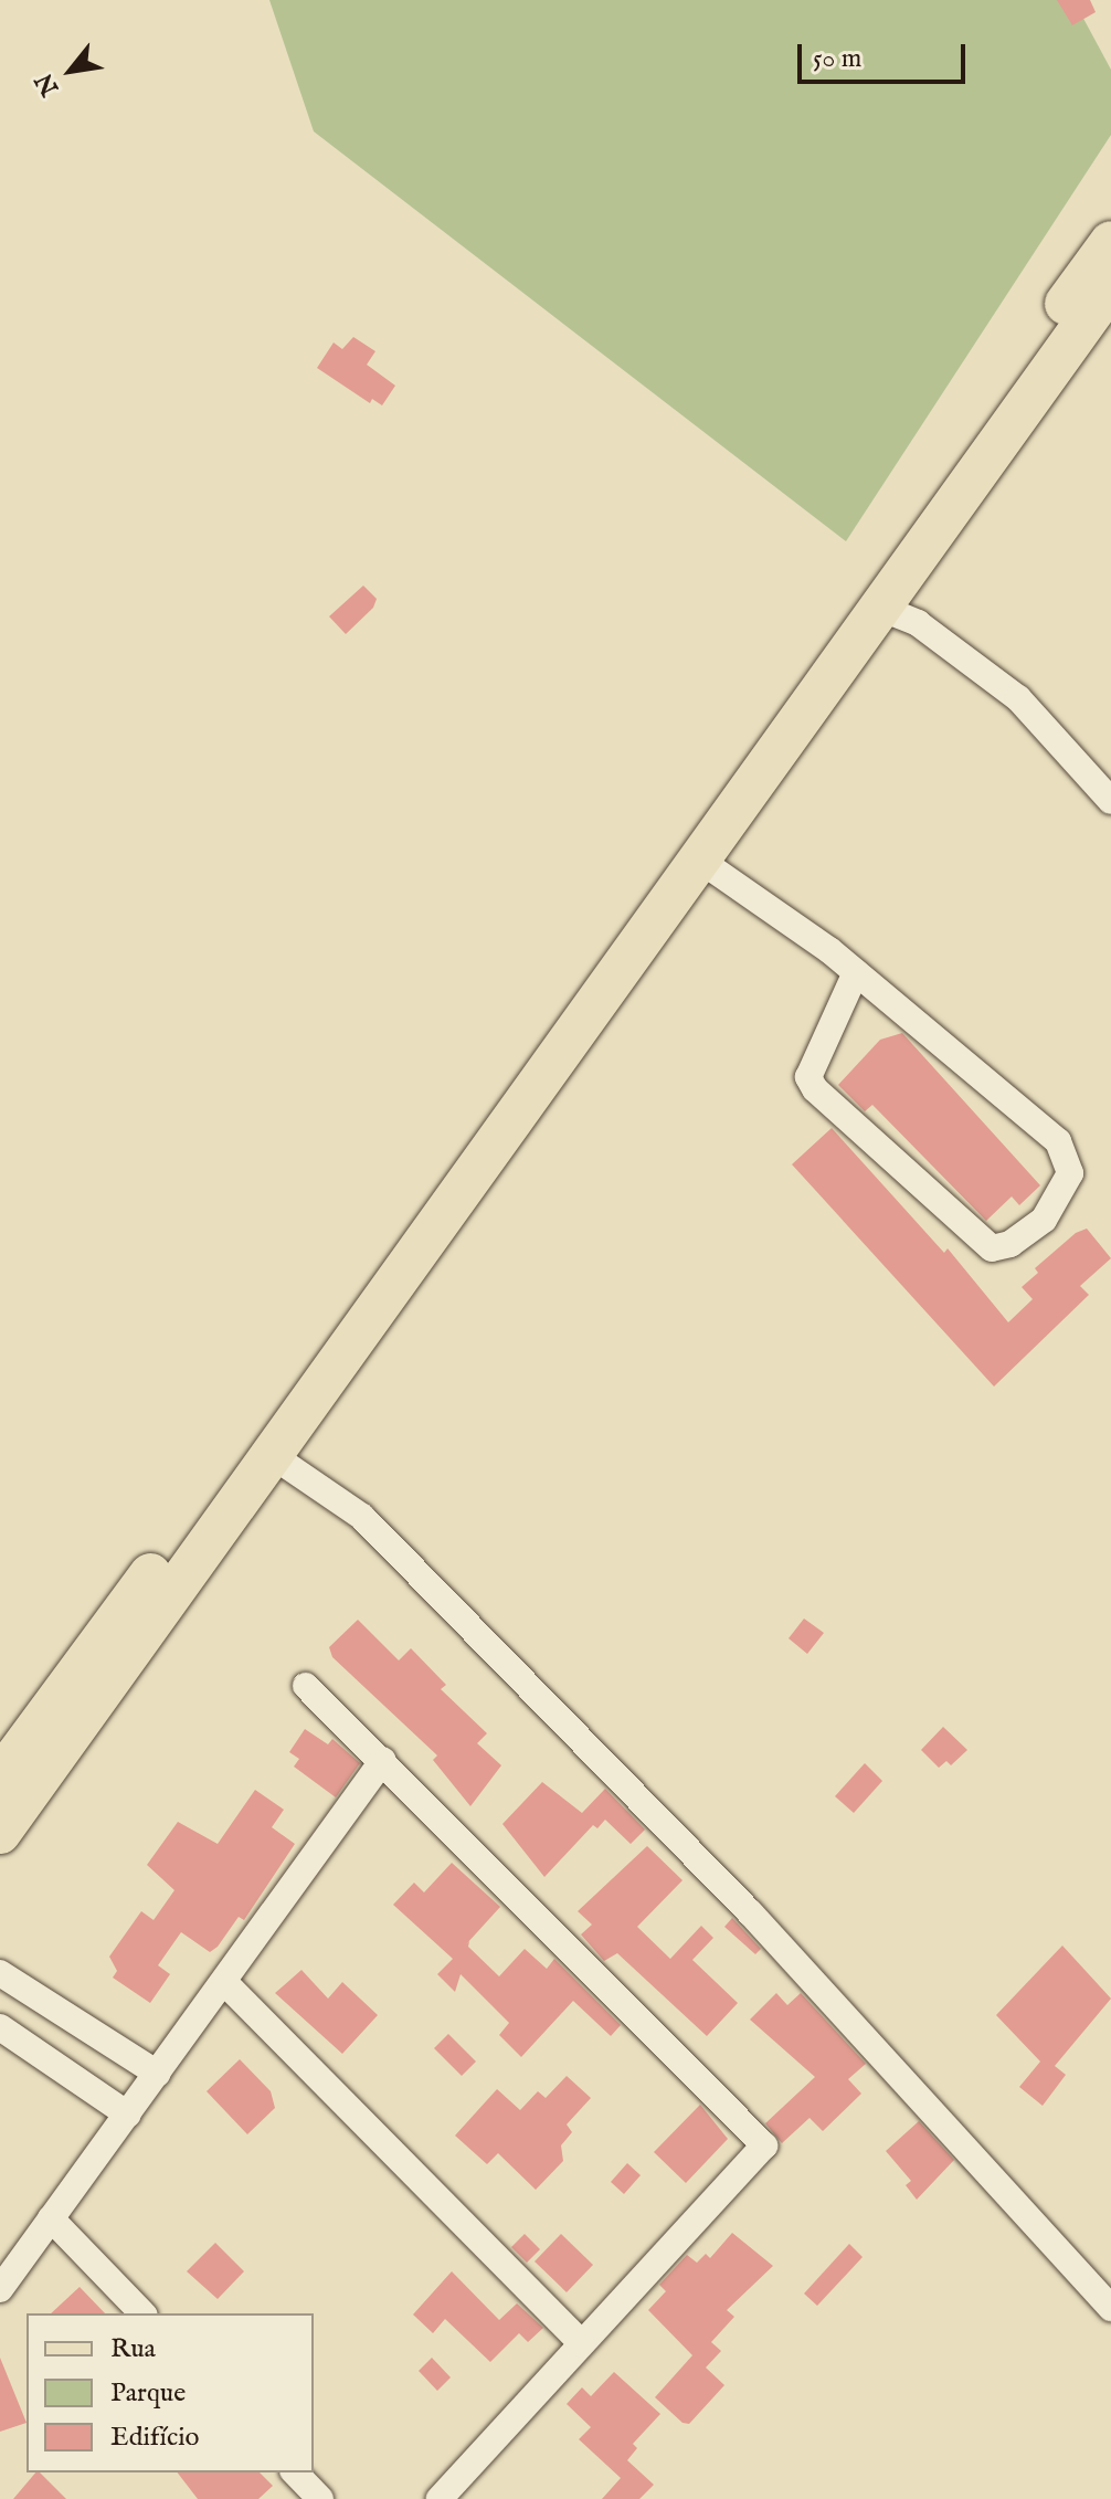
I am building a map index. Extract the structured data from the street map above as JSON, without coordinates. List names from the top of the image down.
{
  "legend": ["Rua", "Parque", "Edifício"],
  "scale_bar": "50 m",
  "north": "bottom left"
}
